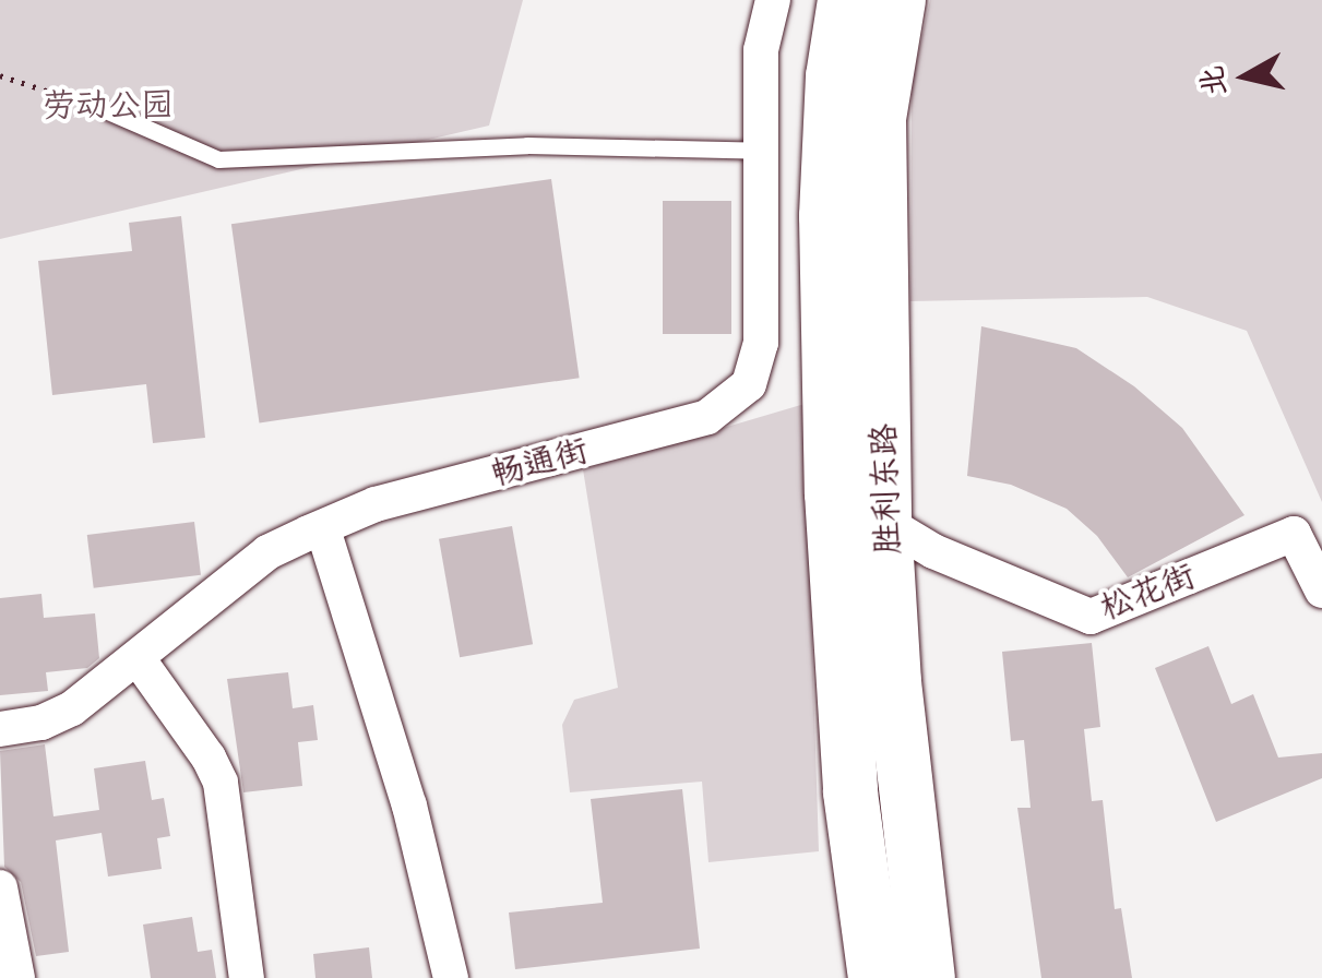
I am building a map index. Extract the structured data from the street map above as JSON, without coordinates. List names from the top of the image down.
{
  "streets": {
    "main road": ["胜利东路"],
    "street": ["畅通街", "松花街"]
  },
  "crossings": [
    ["胜利东路", "松花街"]
  ],
  "parks": ["劳动公园"],
  "north": "left"
}
